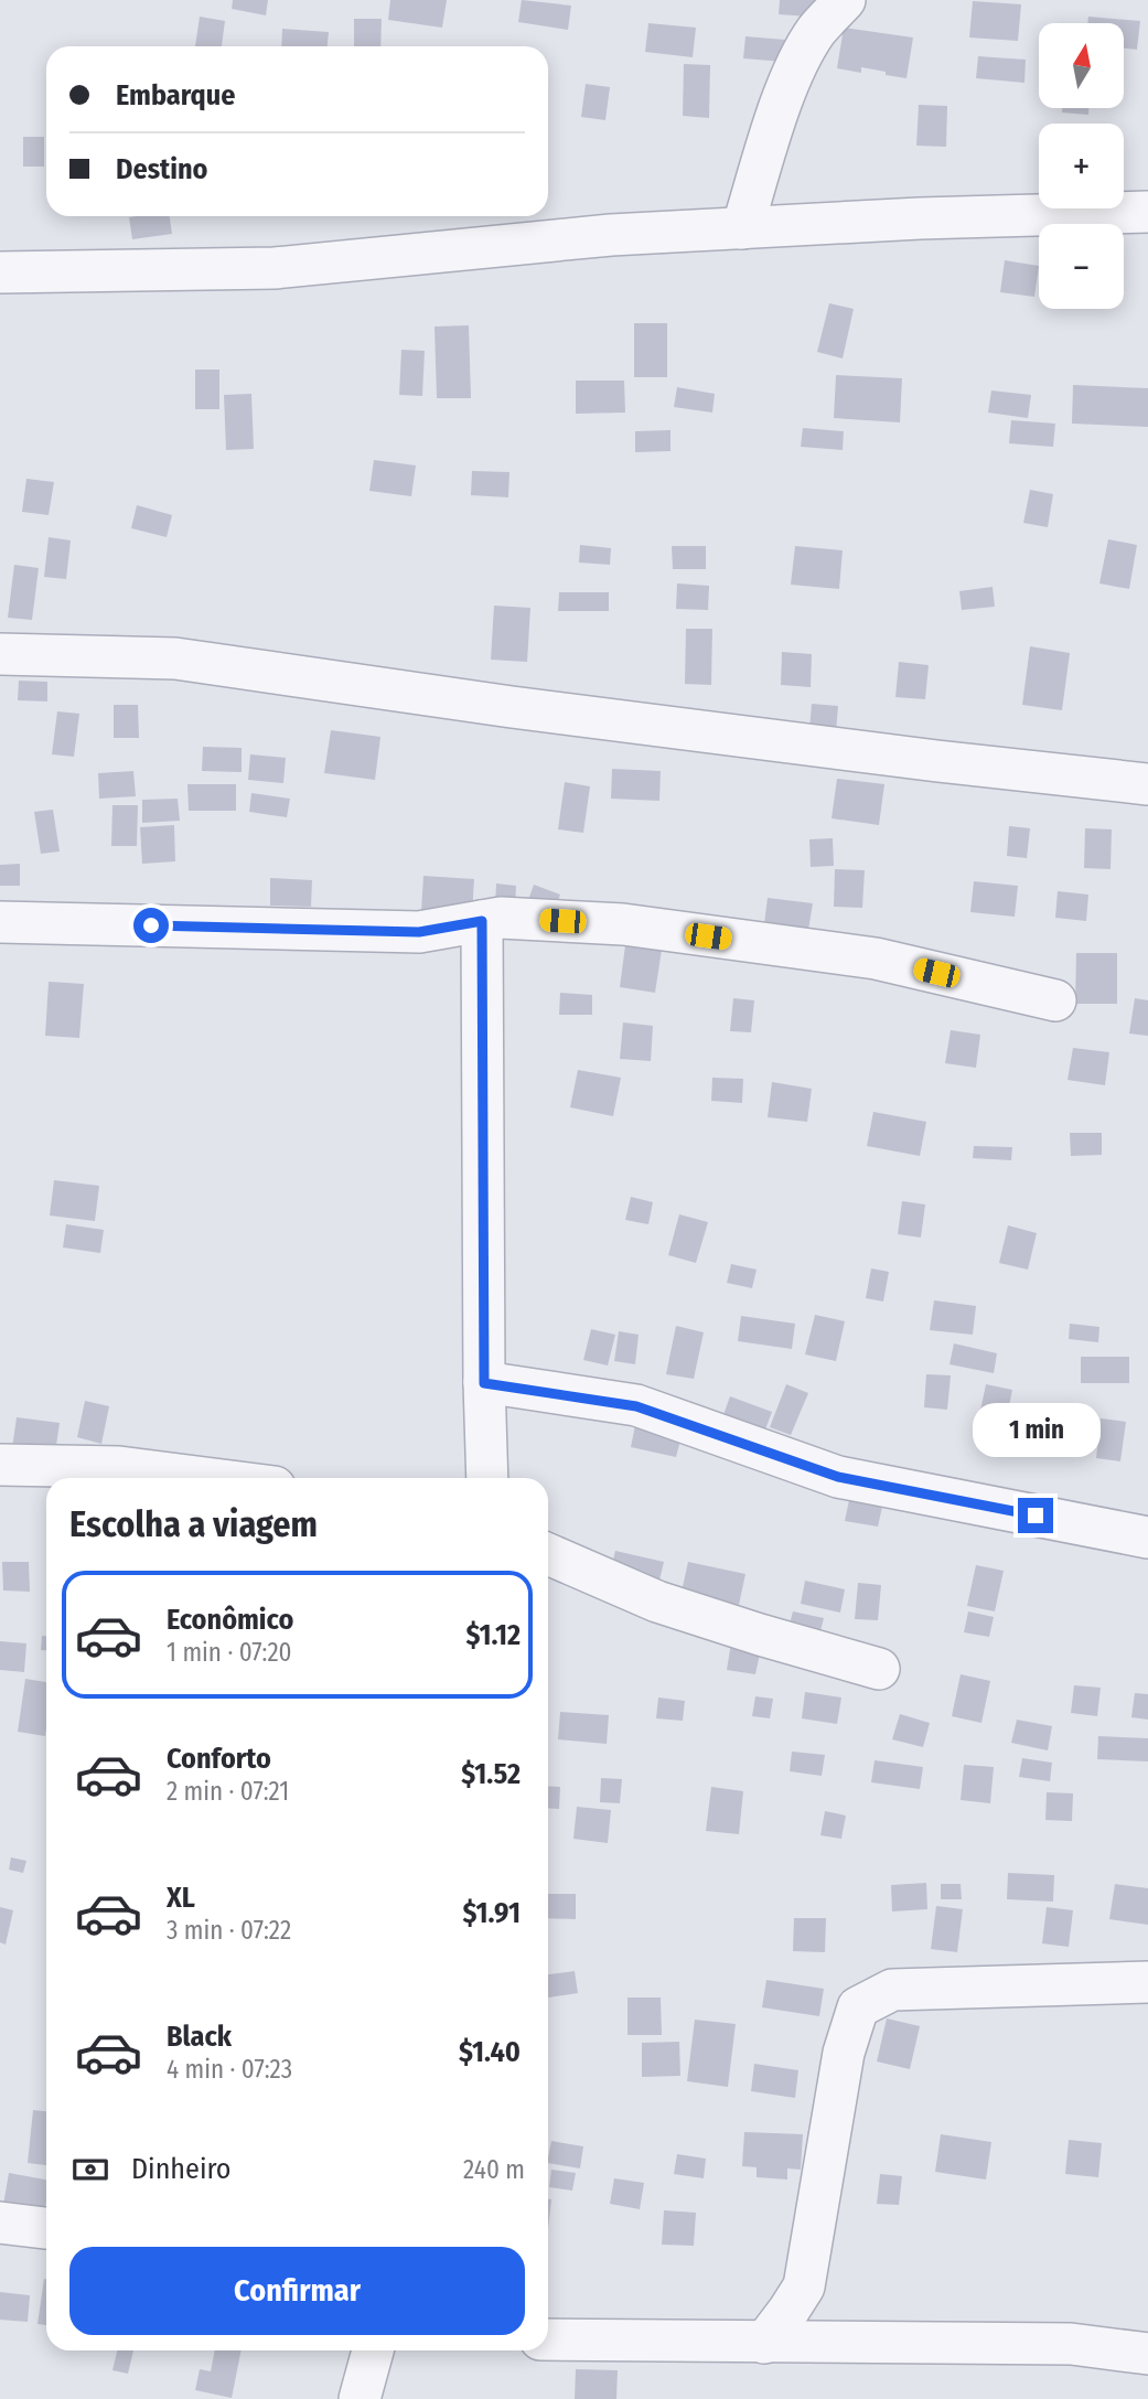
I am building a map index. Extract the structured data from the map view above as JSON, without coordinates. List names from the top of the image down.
{
  "north": "top",
  "page": {
    "map_buttons": ["+", "−"],
    "banner": ["Embarque", "Destino"],
    "bubble": "1 min",
    "heading": "Escolha a viagem",
    "list": [
      {
        "name": "Econômico",
        "note": "1 min · 07:20",
        "value": "$1.12"
      },
      {
        "name": "Conforto",
        "note": "2 min · 07:21",
        "value": "$1.52"
      },
      {
        "name": "XL",
        "note": "3 min · 07:22",
        "value": "$1.91"
      },
      {
        "name": "Black",
        "note": "4 min · 07:23",
        "value": "$1.40"
      }
    ],
    "pay": ["Dinheiro", "240 m"],
    "buttons": "Confirmar"
  }
}
